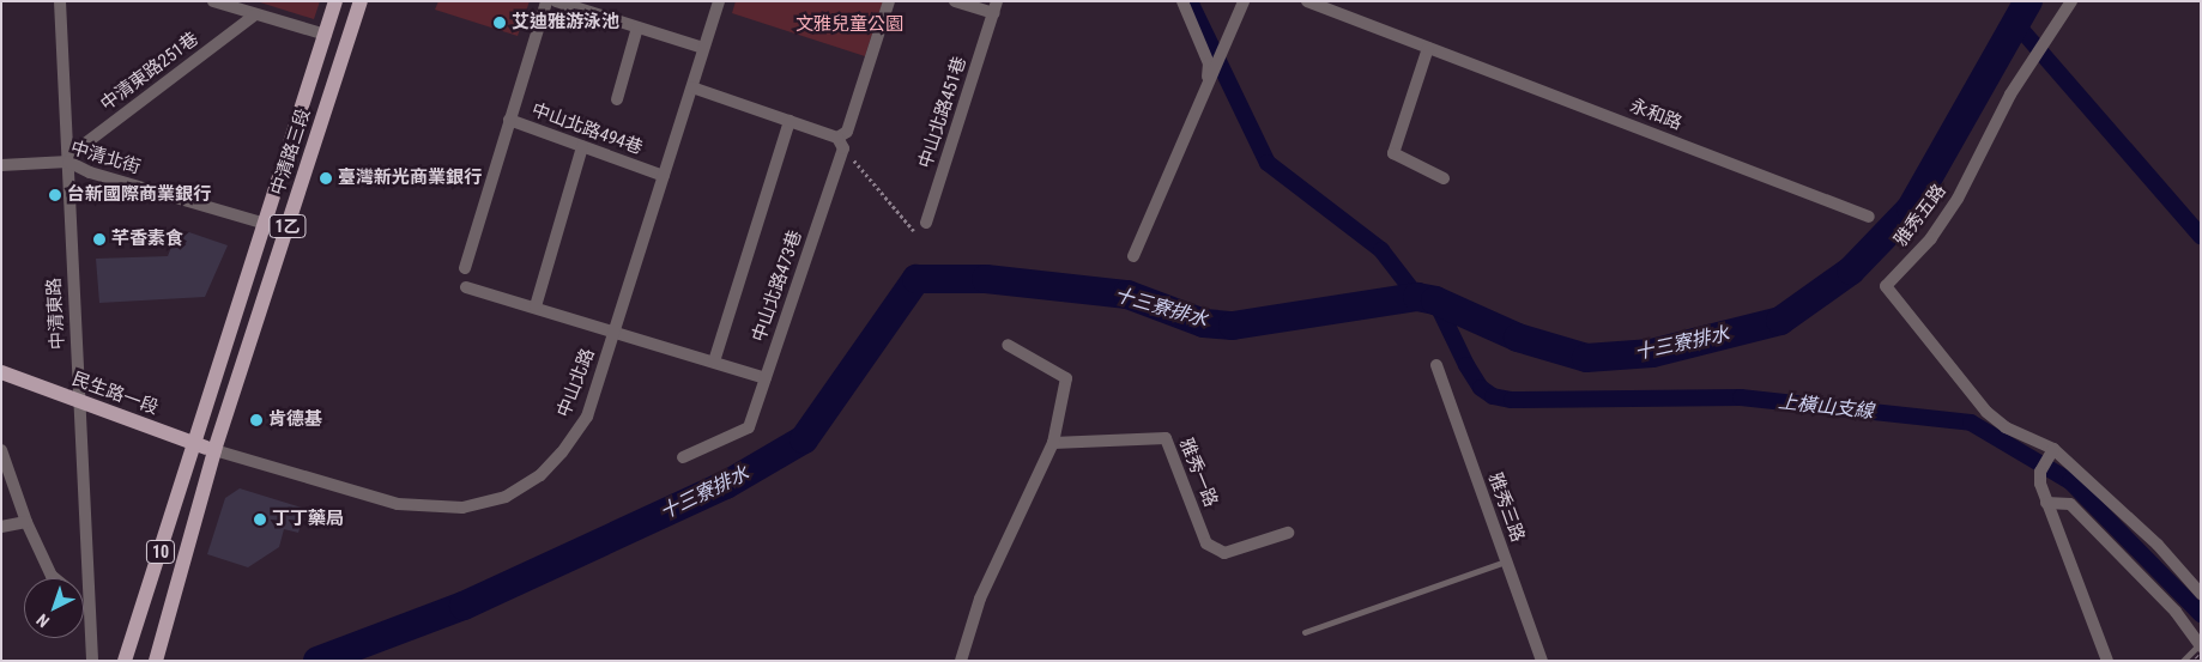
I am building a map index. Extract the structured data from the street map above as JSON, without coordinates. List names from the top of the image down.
{
  "streets": {
    "main road": [
      "中清路三段",
      "1乙",
      "民生路一段",
      "10"
    ],
    "street": [
      "中清東路251巷",
      "中山北路451巷",
      "永和路",
      "中山北路494巷",
      "中清北街",
      "雅秀五路",
      "中山北路473巷",
      "中清東路",
      "中山北路",
      "雅秀一路",
      "雅秀三路"
    ]
  },
  "crossings": [
    ["中清東路251巷", "中清北街"],
    ["中清東路251巷", "中清東路"],
    ["中山北路494巷", "中山北路"],
    ["中清路三段", "中清北街"],
    ["中清路三段", "中山北路"],
    ["中清路三段", "民生路一段"],
    ["中清路三段", "10"],
    ["中清北街", "中清東路"],
    ["中清東路", "民生路一段"],
    ["中山北路", "民生路一段"],
    ["中山北路", "10"],
    ["民生路一段", "10"]
  ],
  "water": ["十三寮排水", "上橫山支線"],
  "parks": ["文雅兒童公園"],
  "places": [
    "艾迪雅游泳池",
    "臺灣新光商業銀行",
    "台新國際商業銀行",
    "芊香素食",
    "肯德基",
    "丁丁藥局"
  ],
  "north": "bottom left"
}
